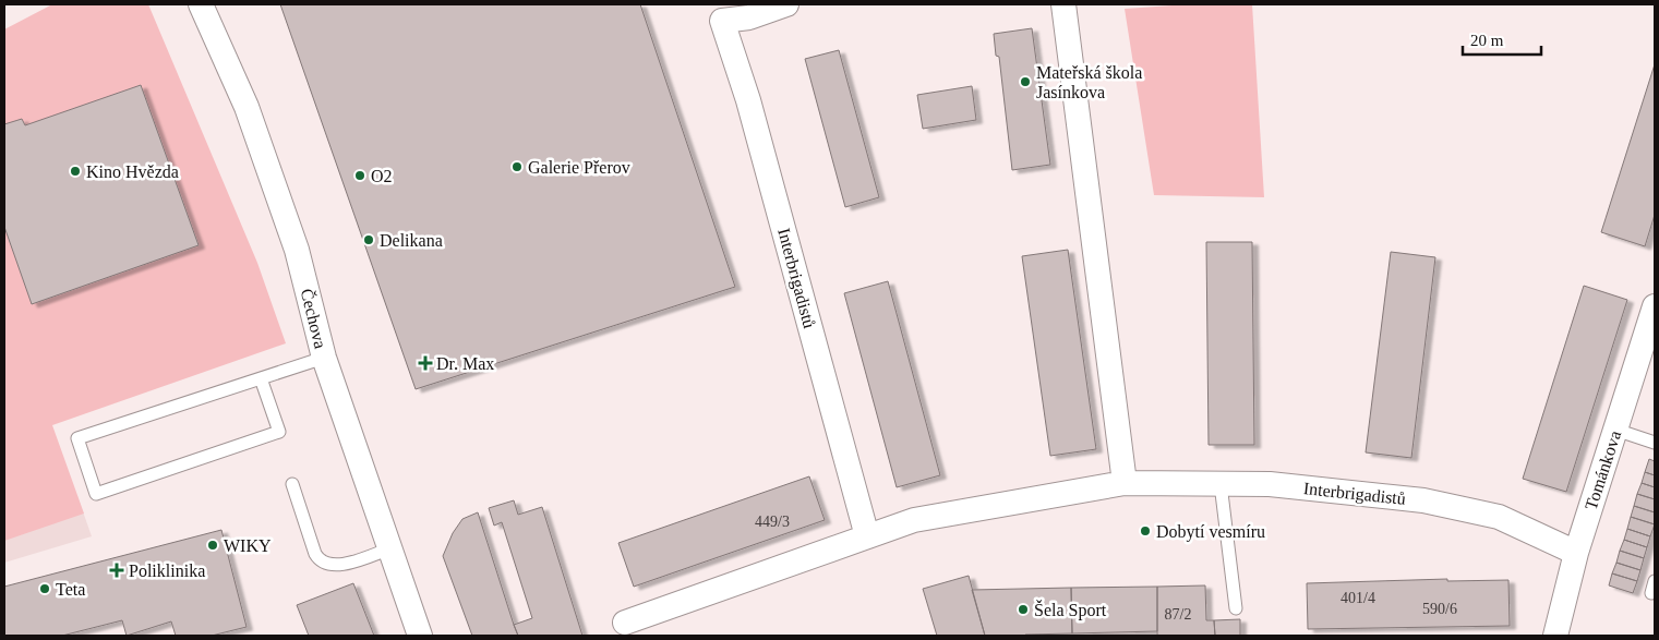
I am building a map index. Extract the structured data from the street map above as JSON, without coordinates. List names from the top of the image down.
{
  "streets": {
    "street": ["Interbrigadistů", "Čechova", "Tománkova"]
  },
  "crossings": [
    ["Interbrigadistů", "Tománkova"]
  ],
  "places": {
    "other": [
      "Mateřská škola Jasínkova",
      "Galerie Přerov",
      "Kino Hvězda",
      "O2",
      "Delikana",
      "Dobytí vesmíru",
      "WIKY",
      "Teta",
      "Šela Sport"
    ],
    "health": ["Dr. Max", "Poliklinika"]
  },
  "house_numbers": [
    "449/3",
    "401/4",
    "590/6",
    "87/2"
  ],
  "scale_bar": "20 m"
}
